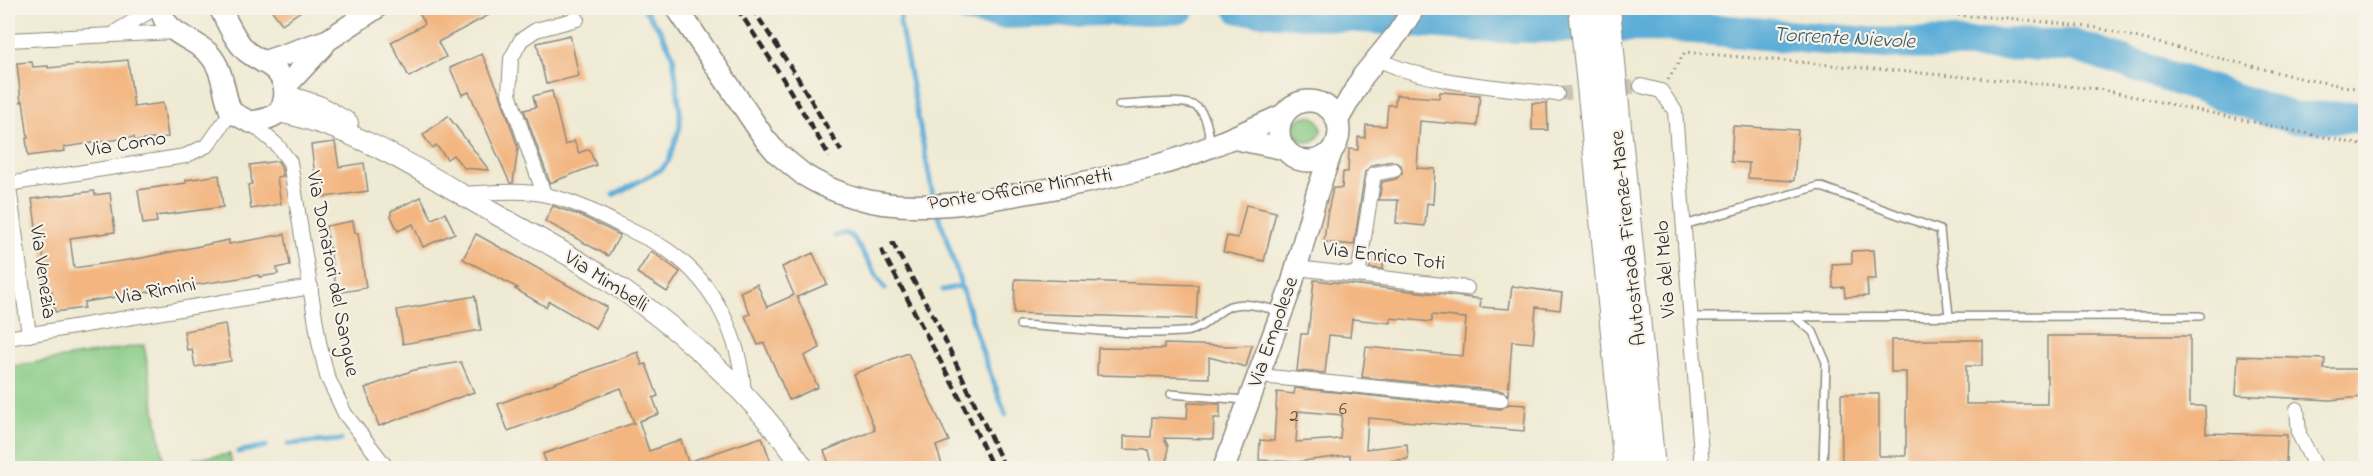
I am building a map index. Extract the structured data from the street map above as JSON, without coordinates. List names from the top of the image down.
{
  "streets": {
    "highway": ["Autostrada Firenze-Mare"],
    "main road": ["Ponte Officine Minnetti", "Via Mimbelli", "Via Empolese"],
    "street": [
      "Via Como",
      "Via Enrico Toti",
      "Via del Melo",
      "Via Venezia",
      "Via Donatori del Sangue",
      "Via Rimini"
    ]
  },
  "crossings": [
    ["Via Como", "Via Venezia"],
    ["Ponte Officine Minnetti", "Via Empolese"],
    ["Via Enrico Toti", "Via Empolese"],
    ["Via Venezia", "Via Rimini"],
    ["Via Donatori del Sangue", "Via Rimini"]
  ],
  "water": ["Torrente Nievole"],
  "house_numbers": ["6", "2"]
}
